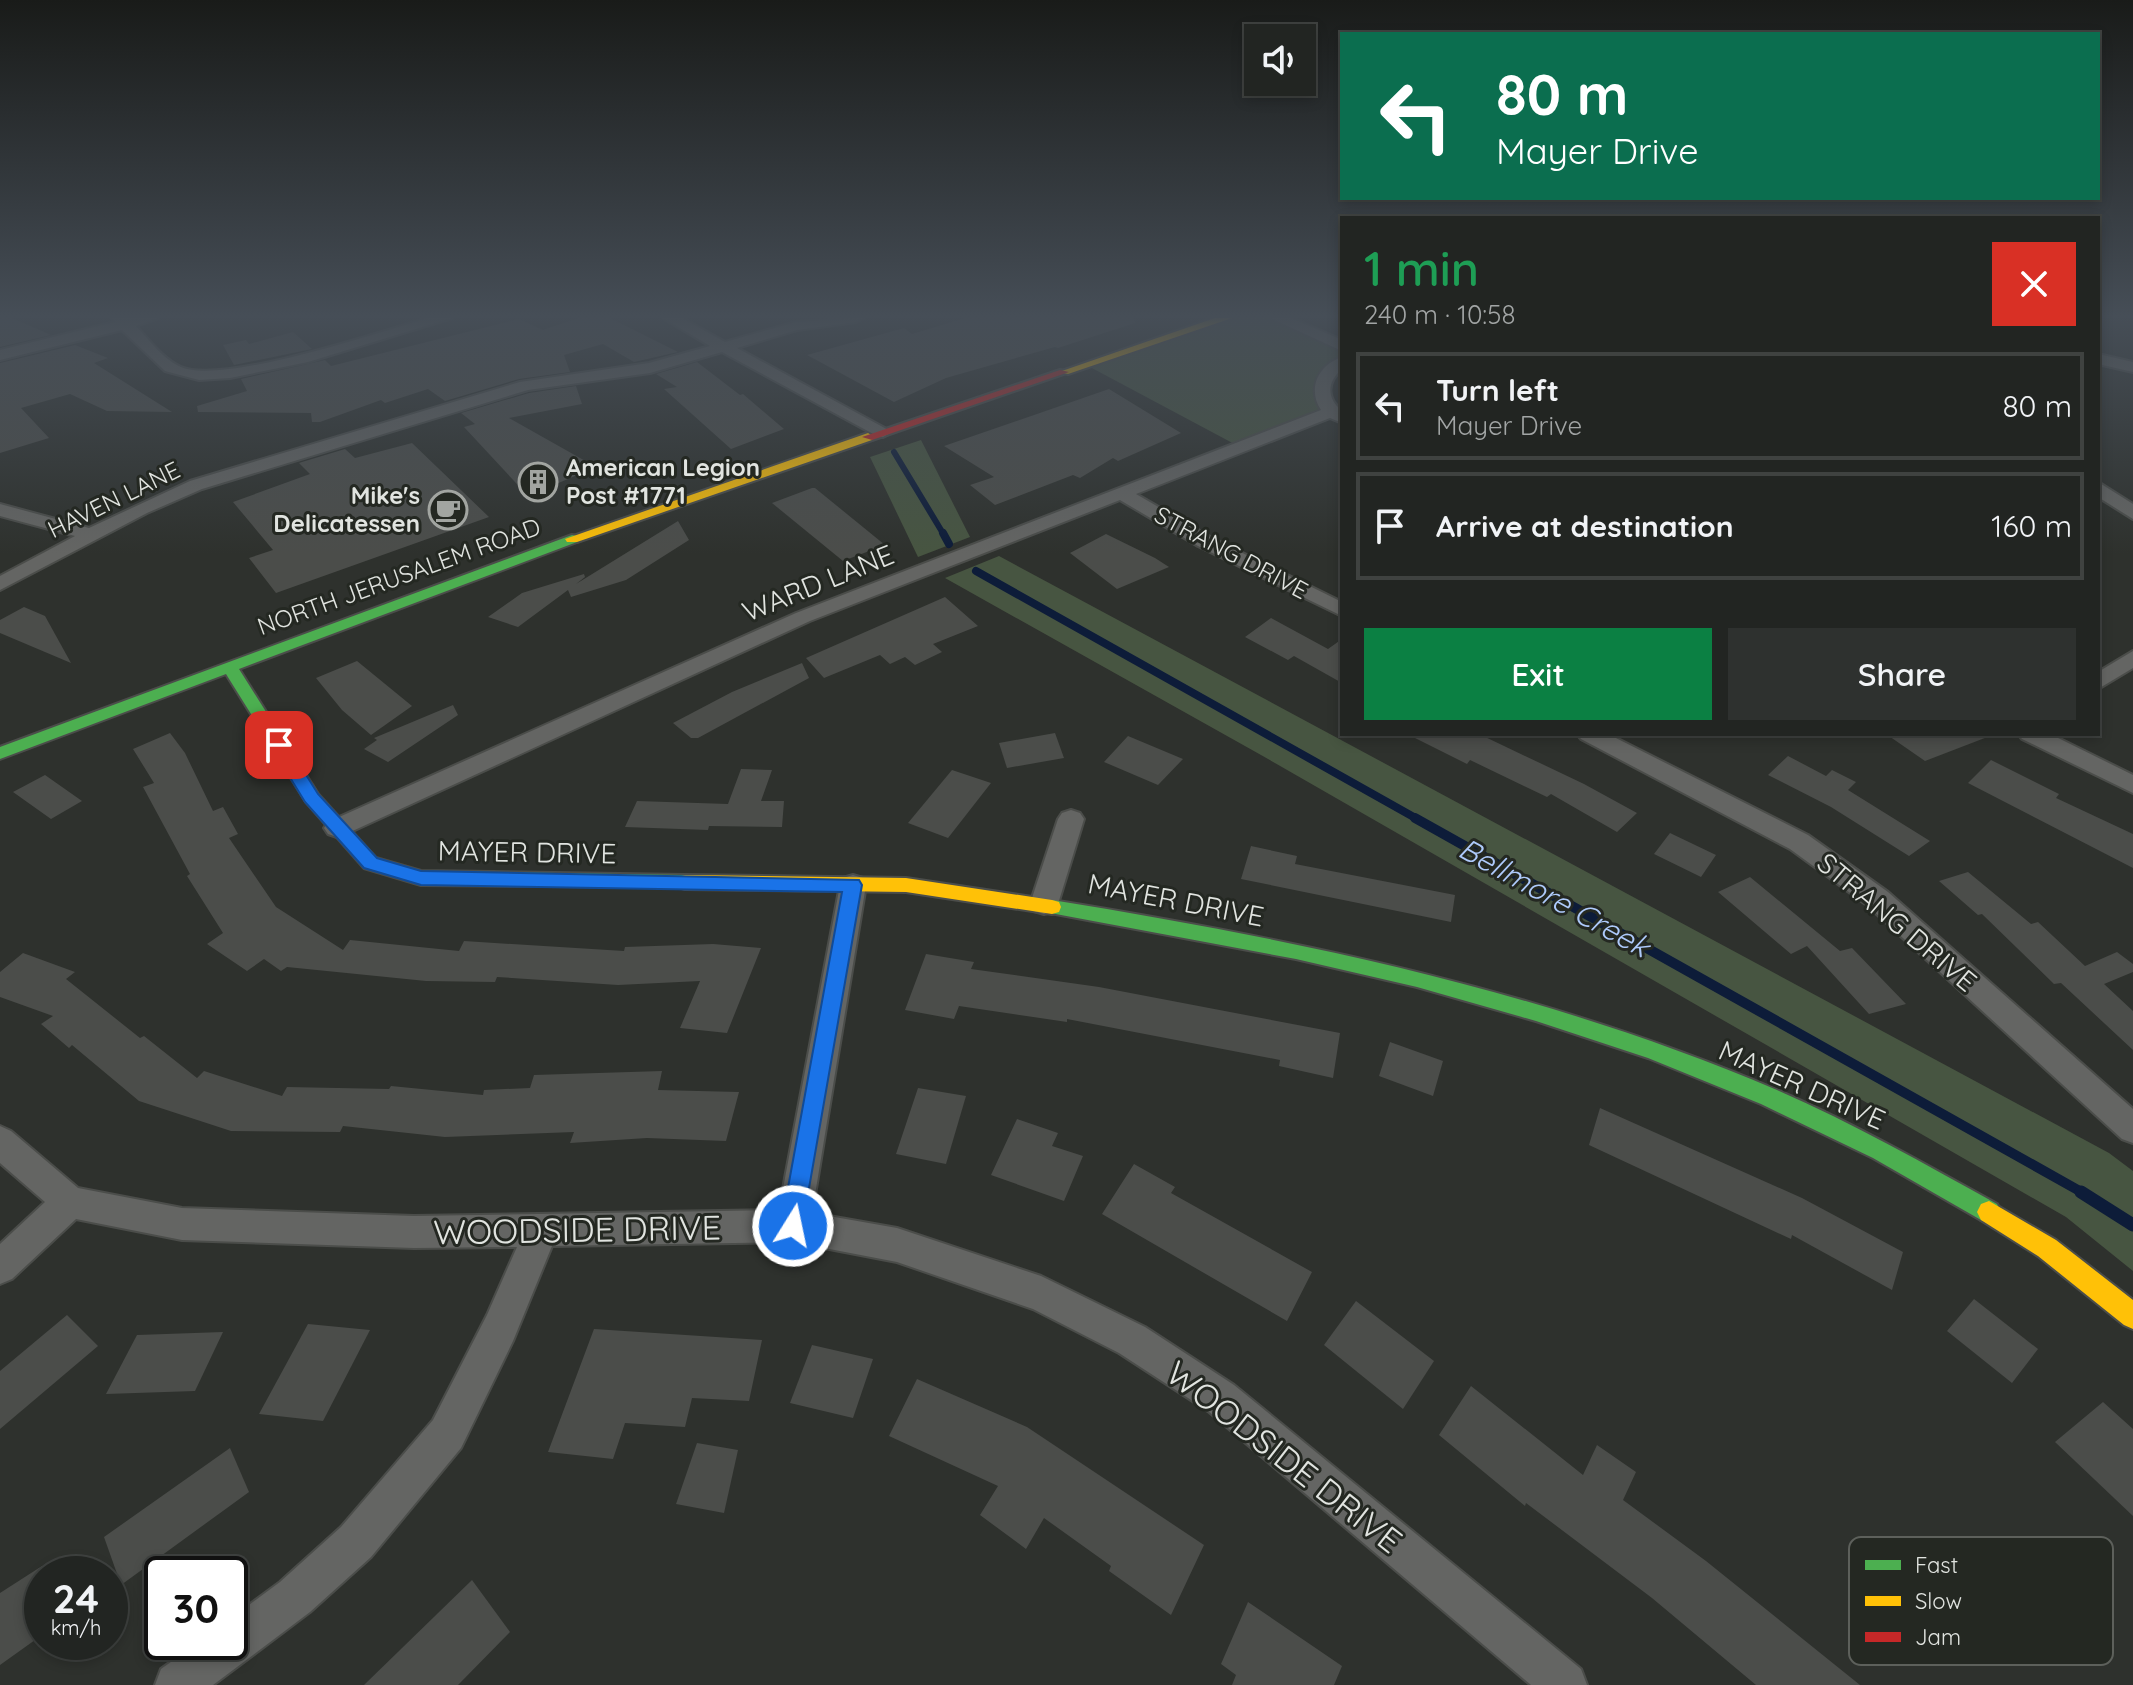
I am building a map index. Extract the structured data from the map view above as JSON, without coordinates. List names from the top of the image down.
{
  "streets": {
    "street": [
      "HAVEN LANE",
      "STRANG DRIVE",
      "NORTH JERUSALEM ROAD",
      "WARD LANE",
      "MAYER DRIVE",
      "WOODSIDE DRIVE"
    ]
  },
  "crossings": [
    ["STRANG DRIVE", "WARD LANE"],
    ["NORTH JERUSALEM ROAD", "MAYER DRIVE"],
    ["WARD LANE", "MAYER DRIVE"]
  ],
  "water": ["Bellmore Creek"],
  "places": {
    "building": ["American Legion Post #1771"],
    "cafe": ["Mike's Delicatessen"]
  },
  "legend": ["Fast", "Slow", "Jam"],
  "page": {
    "turn": ["80 m", "Mayer Drive"],
    "heading": ["1 min", "240 m · 10:58"],
    "list": [
      {
        "name": "Turn left",
        "note": "Mayer Drive",
        "value": "80 m"
      },
      {
        "name": "Arrive at destination",
        "value": "160 m"
      }
    ],
    "buttons": ["Exit", "Share"],
    "speed": "24 km/h",
    "limit": "30"
  }
}
